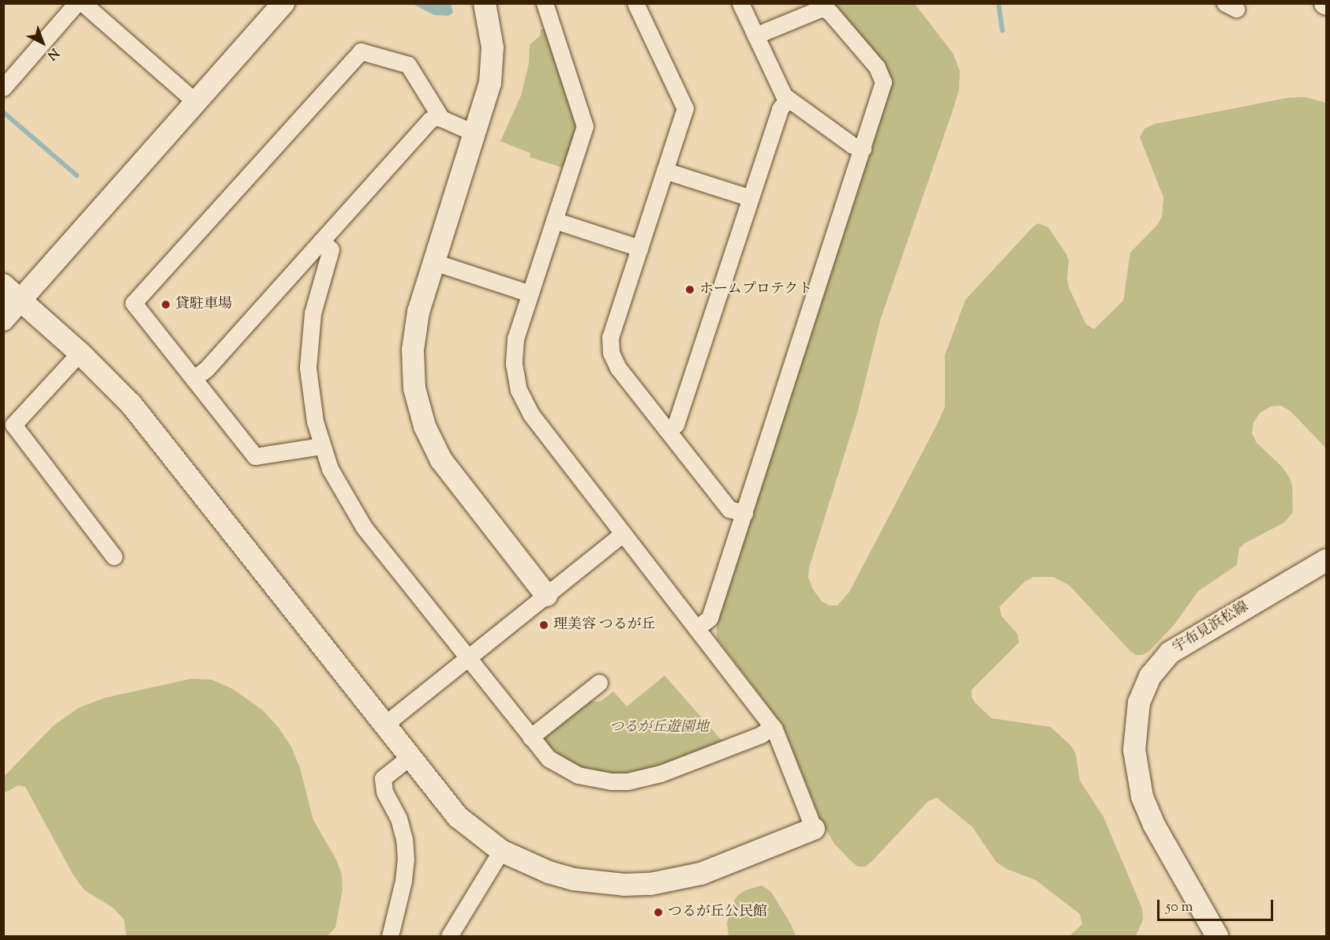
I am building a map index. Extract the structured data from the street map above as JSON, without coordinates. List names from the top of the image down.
{
  "streets": {
    "street": ["宇布見浜松線"]
  },
  "parks": ["つるが丘遊園地"],
  "places": [
    "ホームプロテクト",
    "貸駐車場",
    "理美容 つるが丘",
    "つるが丘公民館"
  ],
  "scale_bar": "50 m",
  "north": "bottom right"
}
